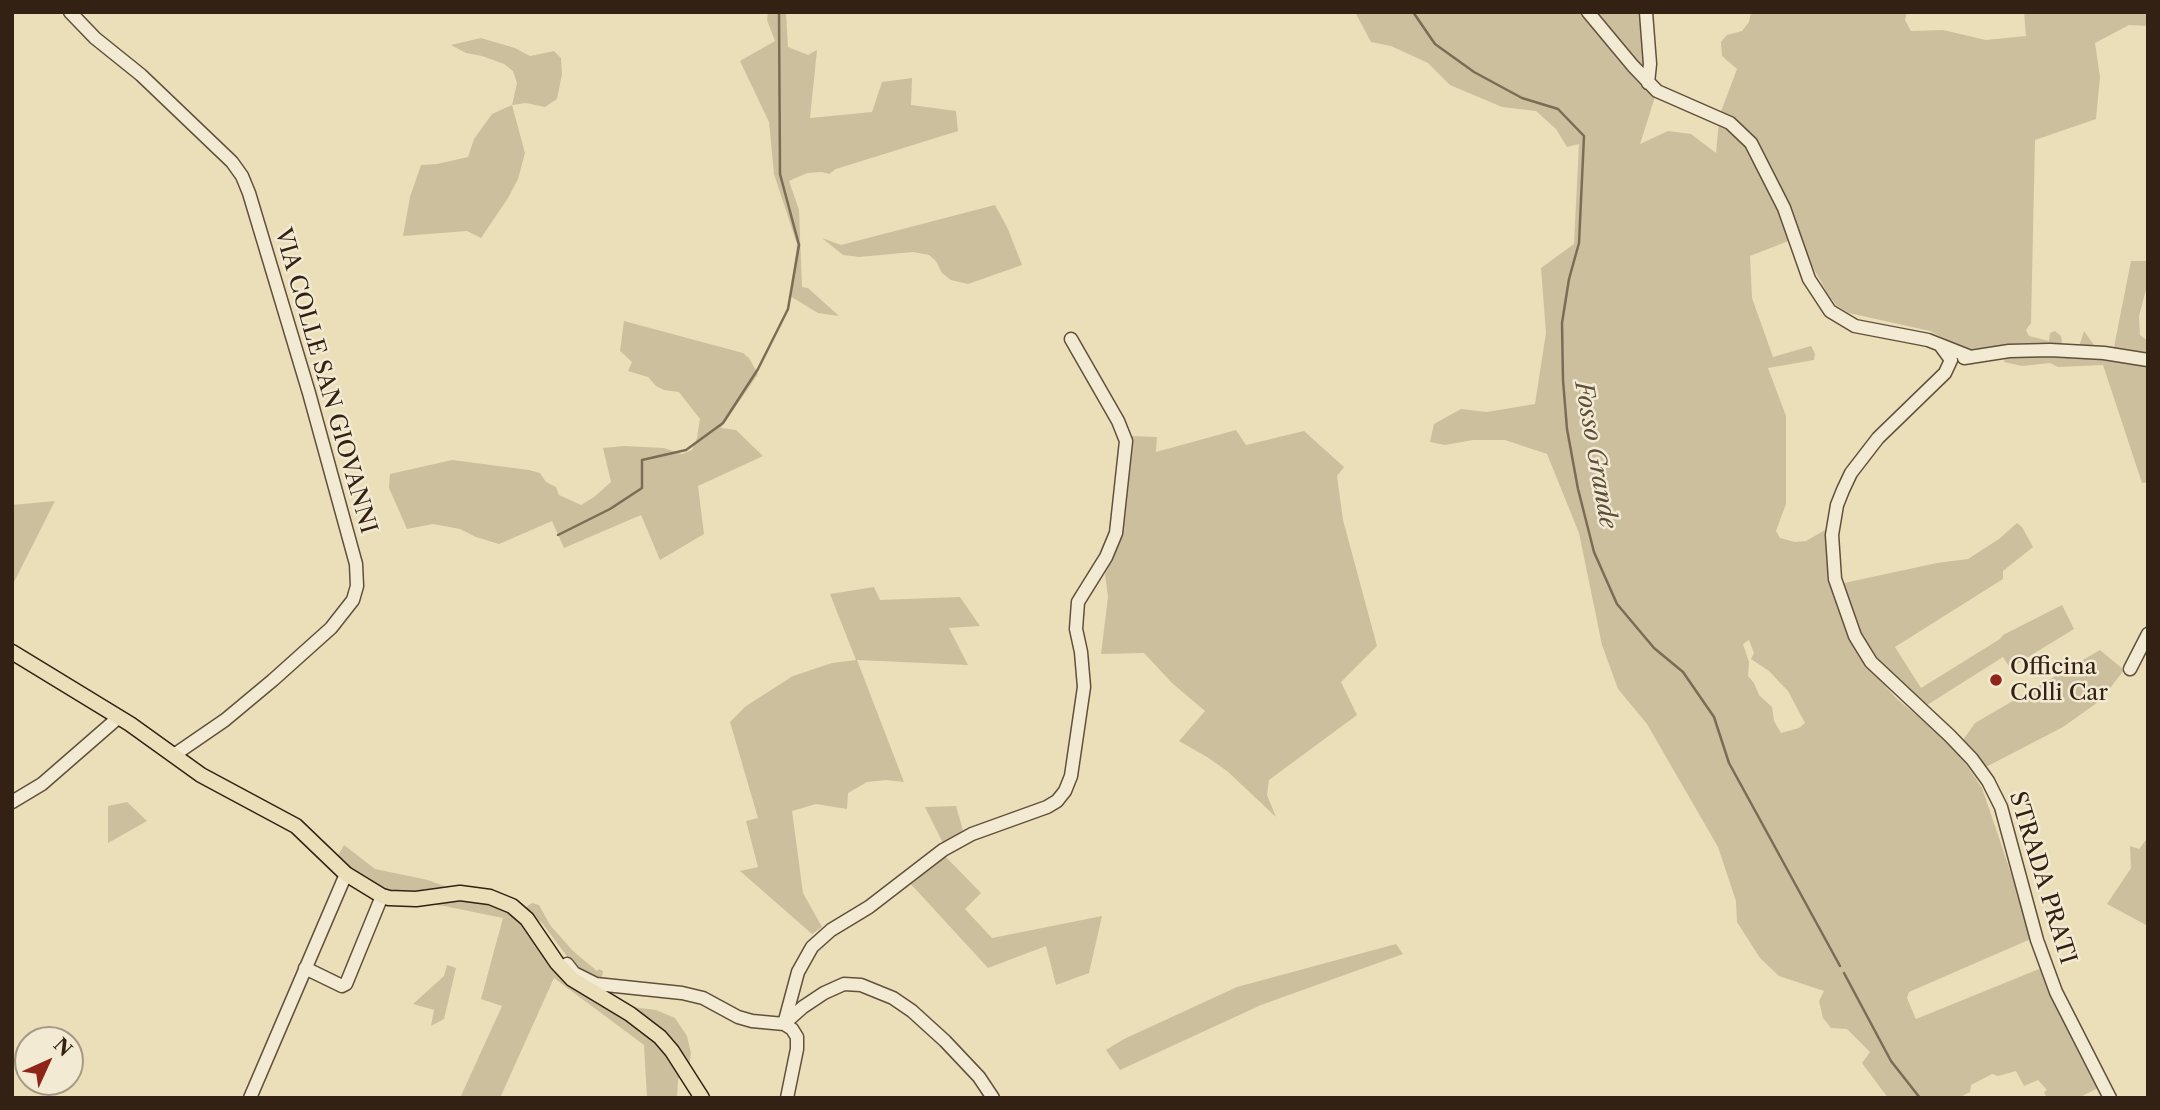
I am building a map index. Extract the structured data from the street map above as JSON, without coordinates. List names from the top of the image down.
{
  "streets": {
    "street": ["VIA COLLE SAN GIOVANNI", "STRADA PRATI"]
  },
  "water": ["Fosso Grande"],
  "places": ["Officina Colli Car"],
  "north": "top right"
}
